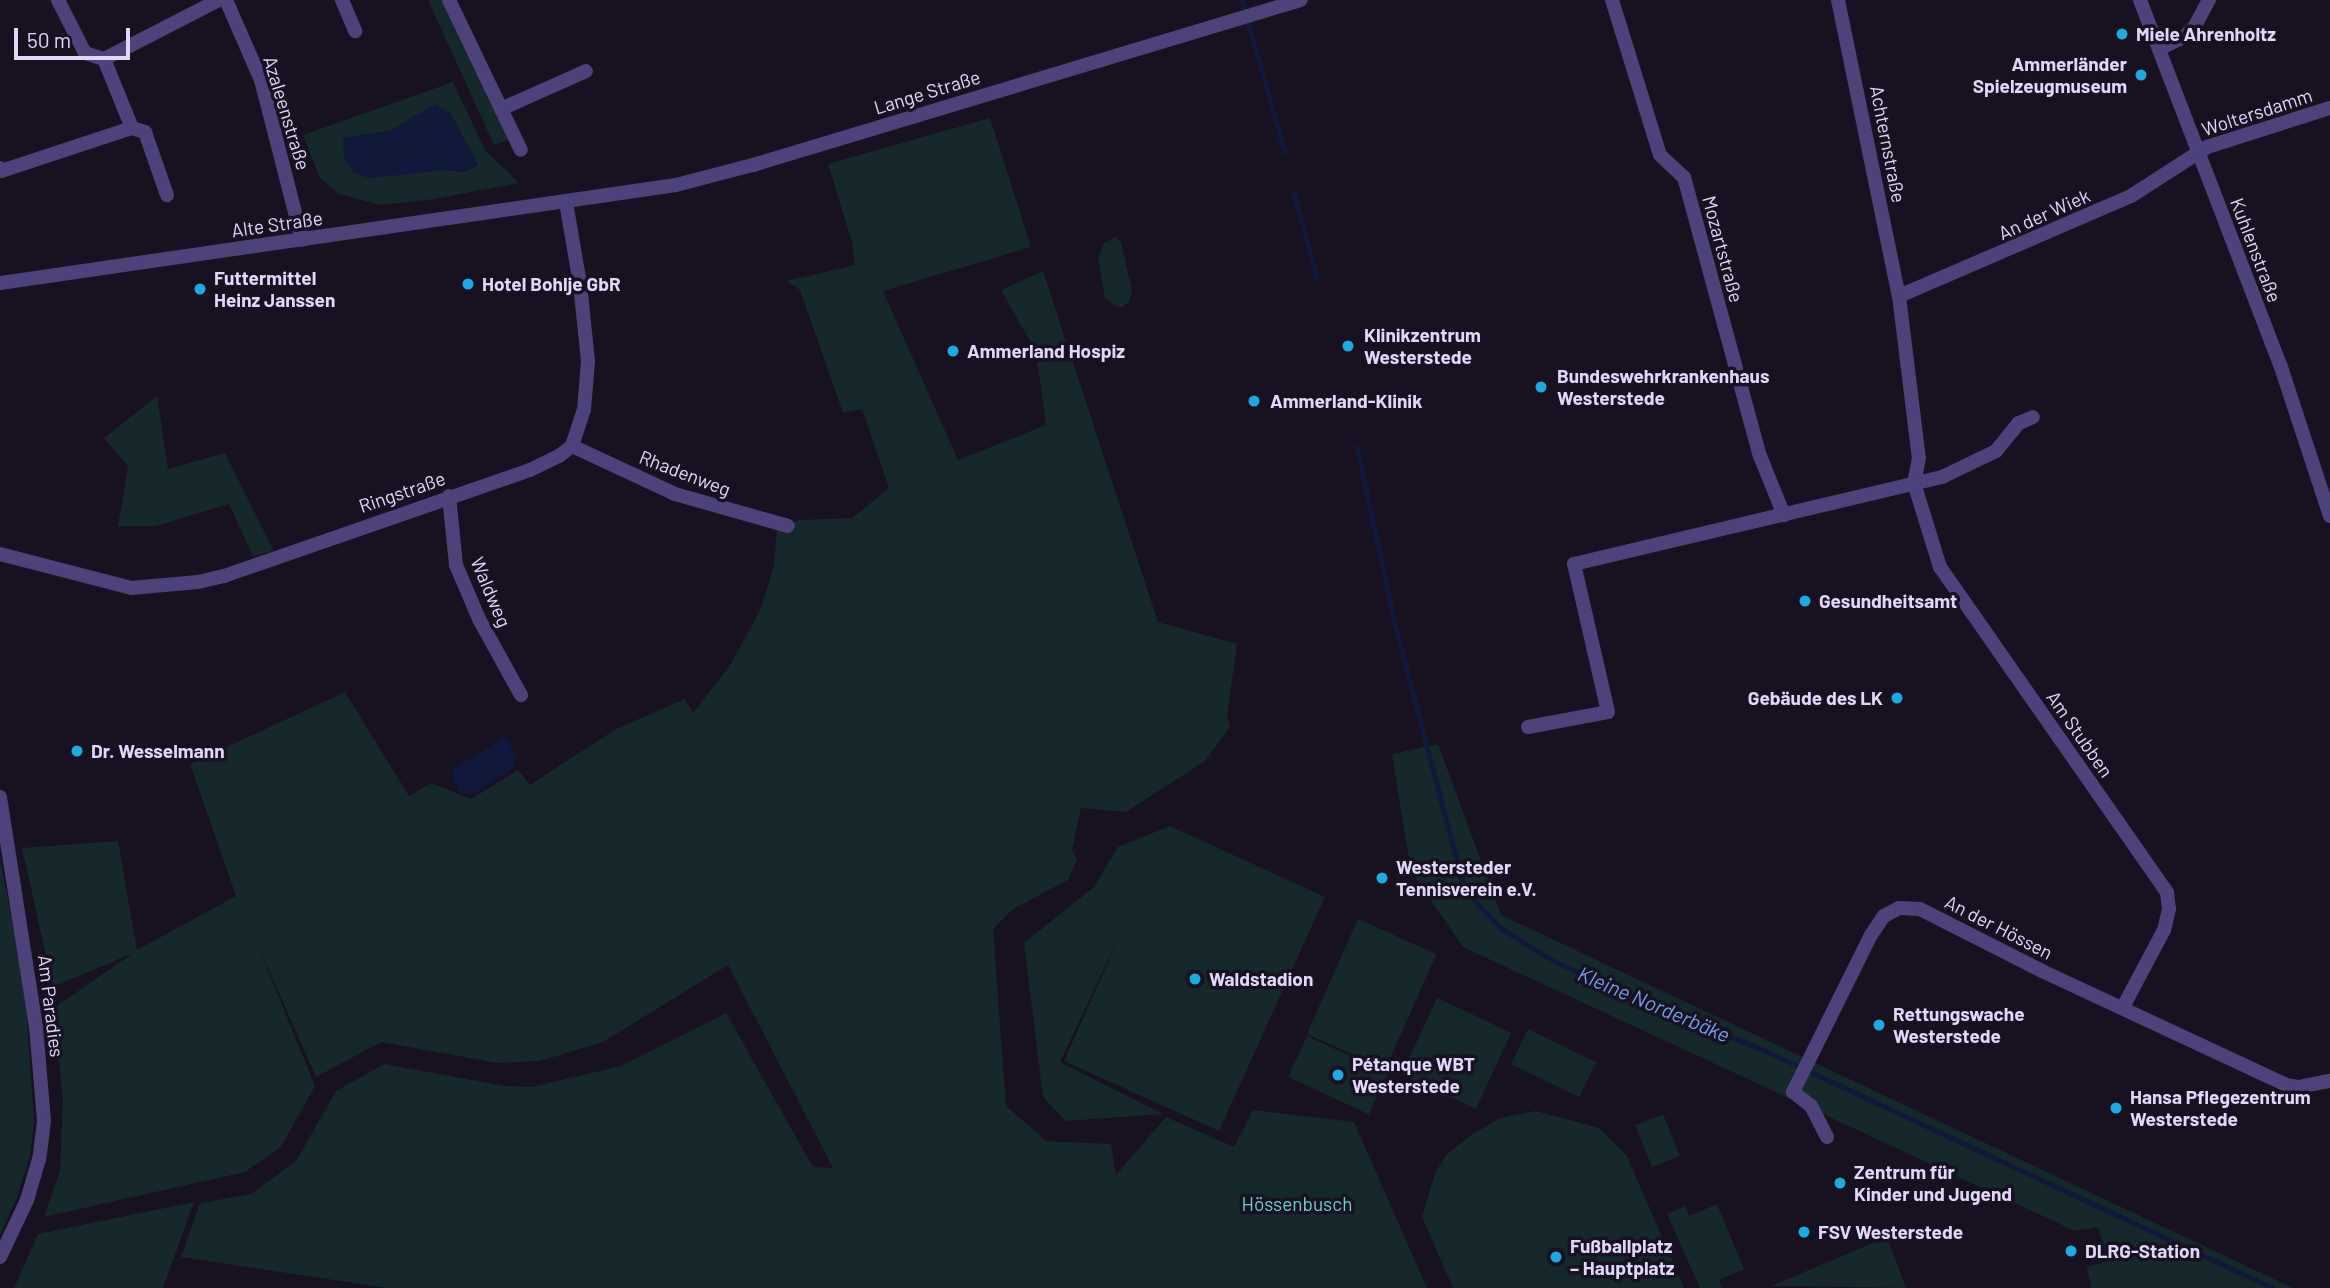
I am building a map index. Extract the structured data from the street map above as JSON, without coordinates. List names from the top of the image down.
{
  "streets": {
    "street": [
      "Lange Straße",
      "Woltersdamm",
      "Azaleenstraße",
      "Achternstraße",
      "An der Wiek",
      "Alte Straße",
      "Mozartstraße",
      "Kuhlenstraße",
      "Rhadenweg",
      "Ringstraße",
      "Waldweg",
      "Am Stubben",
      "An der Hössen",
      "Am Paradies"
    ]
  },
  "crossings": [
    ["Lange Straße", "Alte Straße"],
    ["Woltersdamm", "An der Wiek"],
    ["Woltersdamm", "Kuhlenstraße"],
    ["Azaleenstraße", "Alte Straße"],
    ["Achternstraße", "An der Wiek"],
    ["Achternstraße", "Am Stubben"],
    ["An der Wiek", "Kuhlenstraße"],
    ["An der Wiek", "Am Stubben"],
    ["Rhadenweg", "Ringstraße"],
    ["Ringstraße", "Waldweg"],
    ["Am Stubben", "An der Hössen"]
  ],
  "water": ["Kleine Norderbäke"],
  "parks": ["Hössenbusch"],
  "places": [
    "Miele Ahrenholtz",
    "Ammerländer Spielzeugmuseum",
    "Hotel Bohlje GbR",
    "Futtermittel Heinz Janssen",
    "Klinikzentrum Westerstede",
    "Ammerland Hospiz",
    "Bundeswehrkrankenhaus Westerstede",
    "Ammerland-Klinik",
    "Gesundheitsamt",
    "Gebäude des LK",
    "Dr. Wesselmann",
    "Westersteder Tennisverein e.V.",
    "Waldstadion",
    "Rettungswache Westerstede",
    "Pétanque WBT Westerstede",
    "Hansa Pflegezentrum Westerstede",
    "Zentrum für Kinder und Jugend",
    "FSV Westerstede",
    "DLRG-Station",
    "Fußballplatz – Hauptplatz"
  ],
  "scale_bar": "50 m"
}
